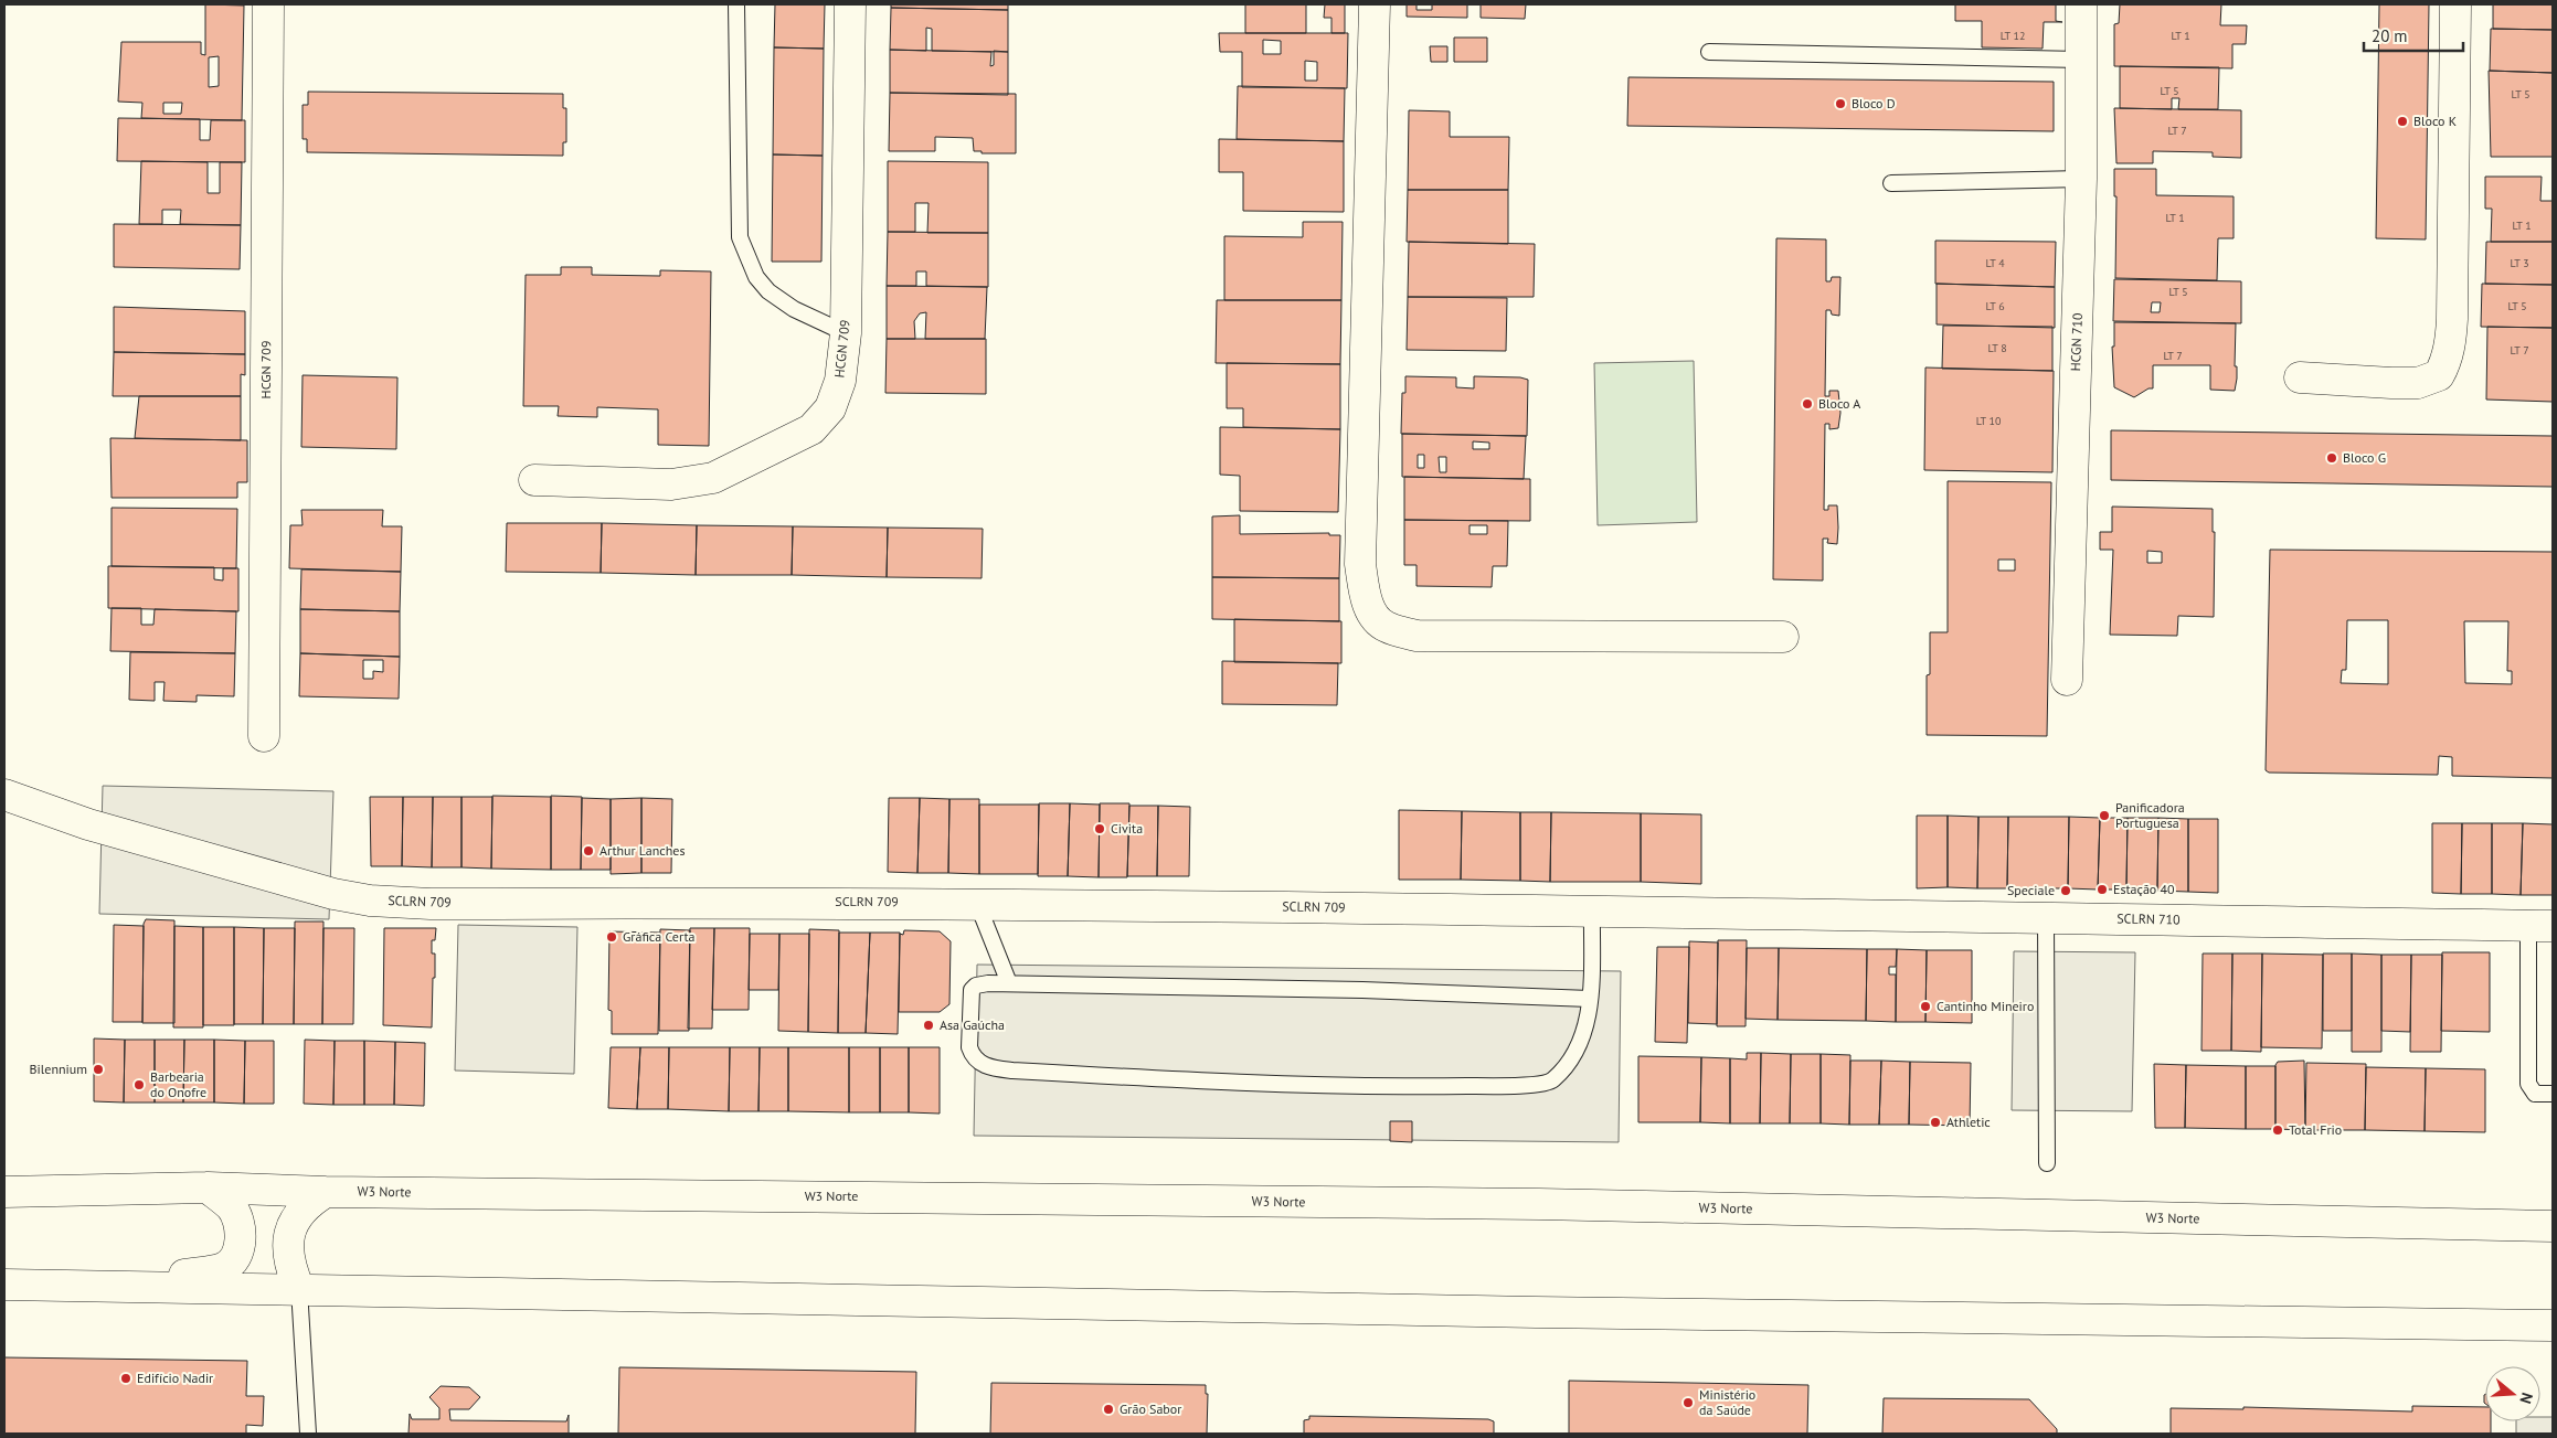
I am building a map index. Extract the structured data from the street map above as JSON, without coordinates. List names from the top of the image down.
{
  "streets": {
    "street": [
      "HCGN 710",
      "HCGN 709",
      "SCLRN 709",
      "SCLRN 710",
      "W3 Norte"
    ]
  },
  "crossings": [
    ["SCLRN 709", "SCLRN 710"]
  ],
  "places": [
    "Bloco D",
    "Bloco K",
    "Bloco A",
    "Bloco G",
    "Panificadora Portuguesa",
    "Civita",
    "Arthur Lanches",
    "Estação 40",
    "Speciale",
    "Gráfica Certa",
    "Cantinho Mineiro",
    "Asa Gaúcha",
    "Bilennium",
    "Barbearia do Onofre",
    "Athletic",
    "Total Frio",
    "Edifício Nadir",
    "Ministério da Saúde",
    "Grão Sabor"
  ],
  "house_numbers": [
    "LT 12",
    "LT 1",
    "LT 5",
    "LT 5",
    "LT 7",
    "LT 1",
    "LT 1",
    "LT 4",
    "LT 3",
    "LT 5",
    "LT 6",
    "LT 5",
    "LT 8",
    "LT 7",
    "LT 7",
    "LT 10"
  ],
  "scale_bar": "20 m",
  "north": "right"
}
